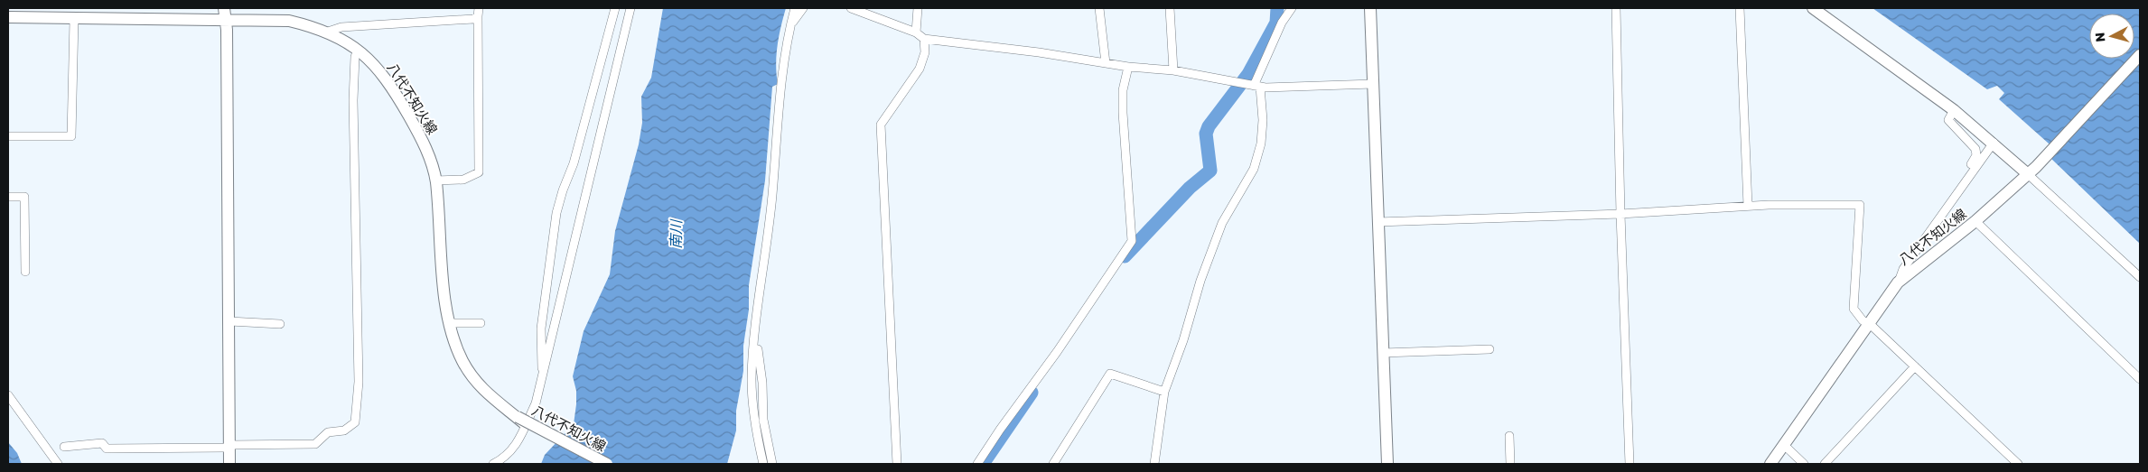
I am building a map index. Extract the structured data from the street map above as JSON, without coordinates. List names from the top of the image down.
{
  "streets": {
    "main road": ["八代不知火線"]
  },
  "water": ["南川"],
  "north": "left"
}
